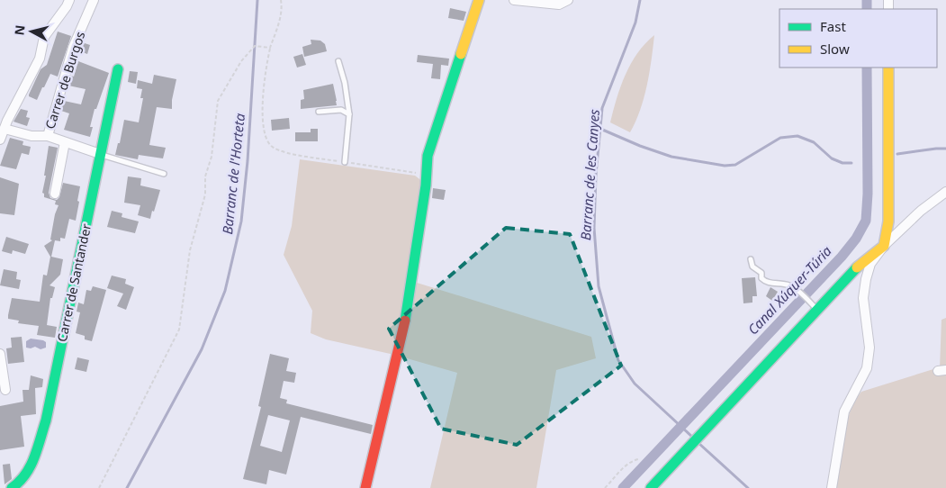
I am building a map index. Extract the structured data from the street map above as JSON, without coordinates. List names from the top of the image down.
{
  "streets": {
    "street": ["Carrer de Burgos", "Carrer de Santander"]
  },
  "crossings": [
    ["Carrer de Burgos", "Carrer de Santander"]
  ],
  "water": ["Barranc de l'Horteta", "Barranc de les Canyes", "Canal Xúquer-Túria"],
  "legend": ["Fast", "Slow"],
  "north": "left"
}
